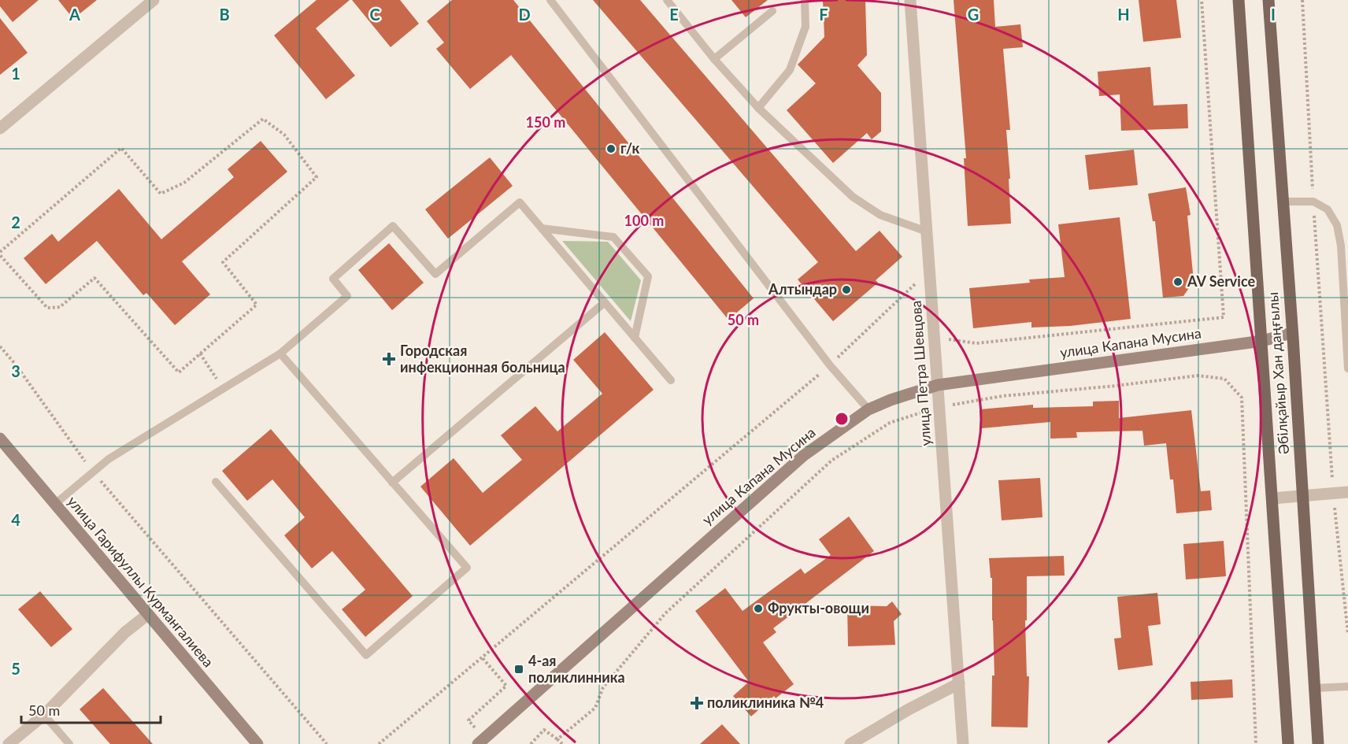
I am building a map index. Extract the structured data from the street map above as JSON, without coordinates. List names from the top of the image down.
{
  "streets": {
    "main road": ["Әбілқайыр Хан даңғылы"],
    "street": ["улица Капана Мусина", "улица Петра Шевцова", "улица Гарифуллы Курмангалиева"]
  },
  "crossings": [
    ["улица Капана Мусина", "улица Петра Шевцова"],
    ["улица Капана Мусина", "Әбілқайыр Хан даңғылы"]
  ],
  "places": {
    "other": [
      "г/к",
      "AV Service",
      "Алтындар",
      "Фрукты-овощи"
    ],
    "health": ["Городская инфекционная больница", "поликлиника №4"],
    "transit": ["4-ая поликлинника"]
  },
  "scale_bar": "50 m",
  "grid": {
    "columns": [
      "A",
      "B",
      "C",
      "D",
      "E",
      "F",
      "G",
      "H",
      "I"
    ],
    "rows": [
      "1",
      "2",
      "3",
      "4",
      "5"
    ]
  },
  "rings": ["150 m", "100 m", "50 m"]
}
